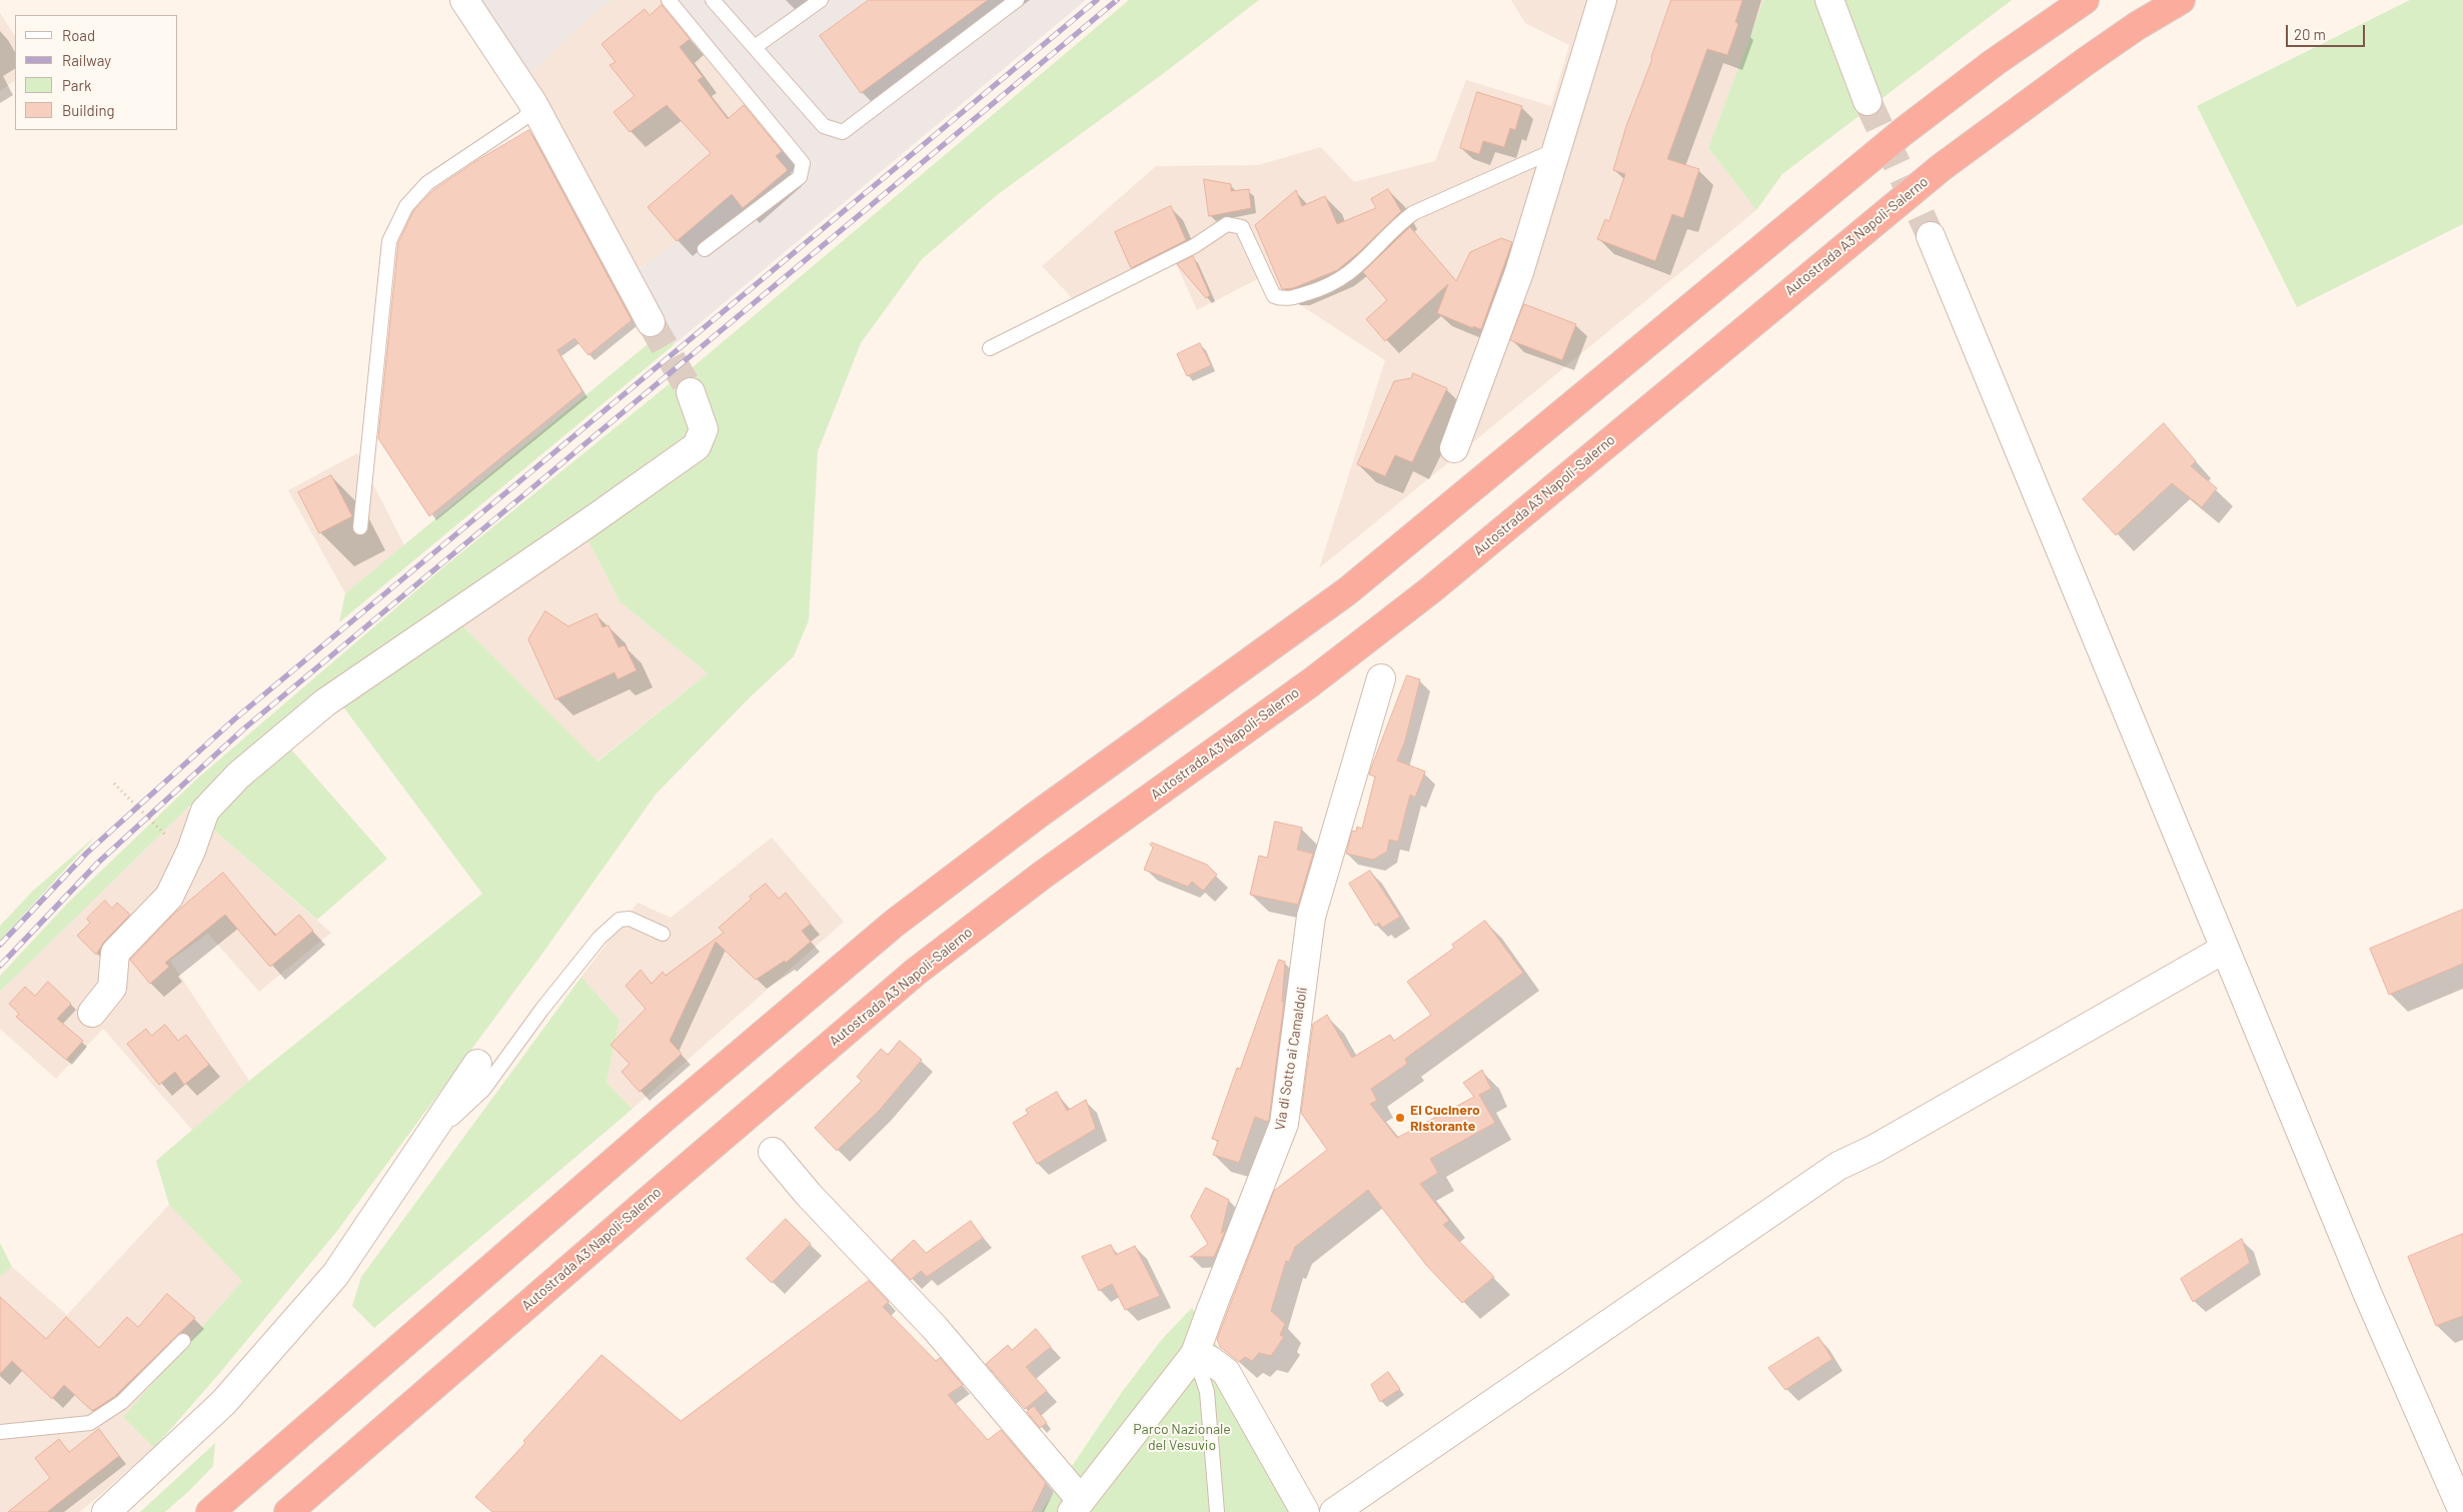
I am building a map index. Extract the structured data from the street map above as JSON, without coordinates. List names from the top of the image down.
{
  "streets": {
    "highway": ["Autostrada A3 Napoli-Salerno"],
    "street": ["Via di Sotto ai Camaldoli"]
  },
  "parks": ["Parco Nazionale del Vesuvio"],
  "places": ["El Cucinero Ristorante"],
  "legend": [
    "Road",
    "Railway",
    "Park",
    "Building"
  ],
  "scale_bar": "20 m"
}
